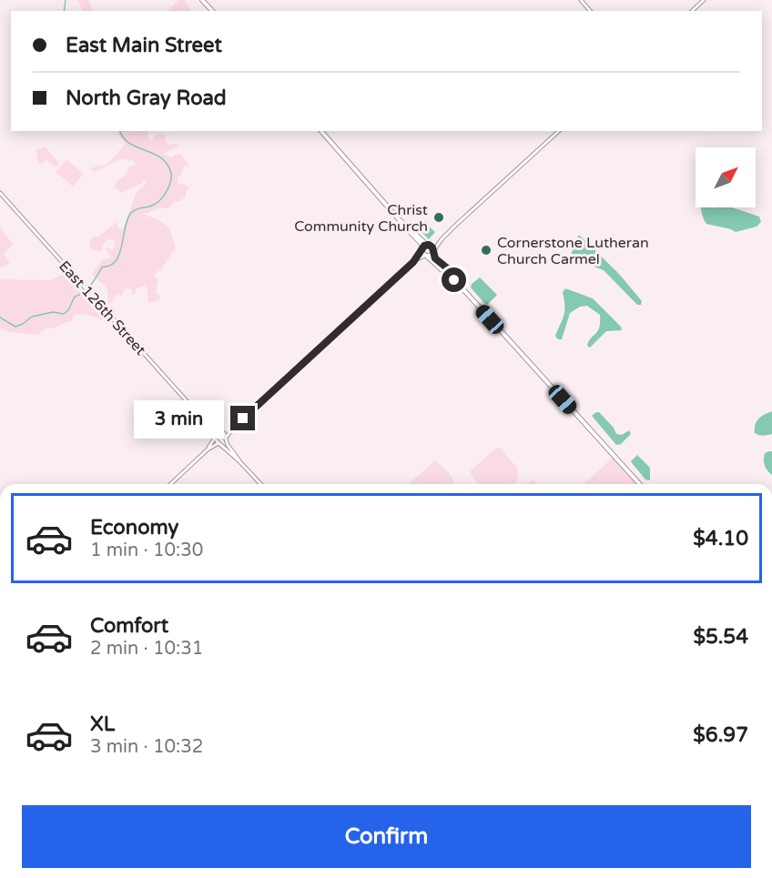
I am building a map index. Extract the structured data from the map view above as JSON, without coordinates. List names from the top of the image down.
{
  "streets": {
    "street": ["East 126th Street"]
  },
  "places": ["Christ Community Church", "Cornerstone Lutheran Church Carmel"],
  "north": "top right",
  "page": {
    "banner": ["East Main Street", "North Gray Road"],
    "bubble": "3 min",
    "list": [
      {
        "name": "Economy",
        "note": "1 min · 10:30",
        "value": "$4.10"
      },
      {
        "name": "Comfort",
        "note": "2 min · 10:31",
        "value": "$5.54"
      },
      {
        "name": "XL",
        "note": "3 min · 10:32",
        "value": "$6.97"
      }
    ],
    "buttons": "Confirm"
  }
}
